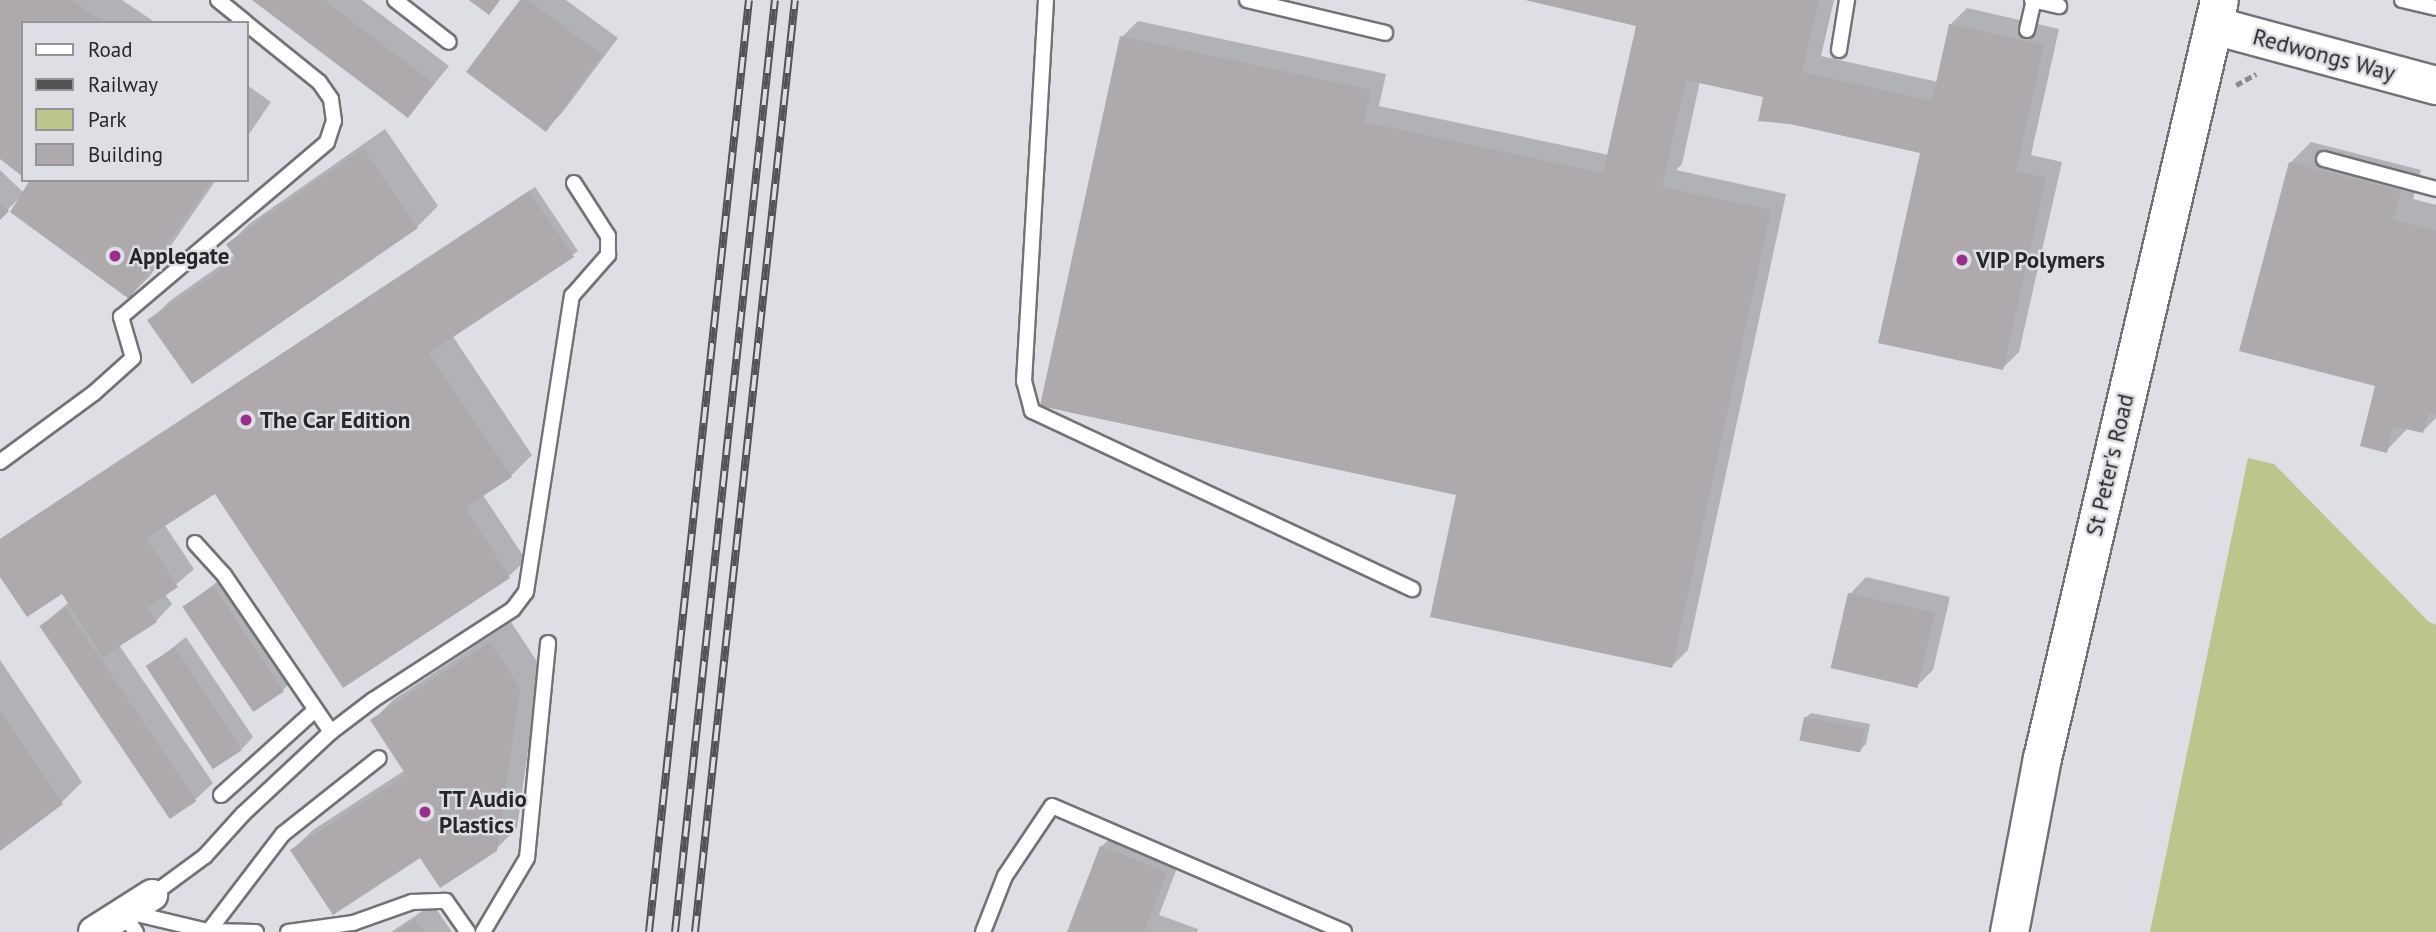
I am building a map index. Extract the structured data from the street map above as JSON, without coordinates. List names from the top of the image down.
{
  "streets": {
    "street": ["Redwongs Way", "St Peter's Road"]
  },
  "crossings": [
    ["Redwongs Way", "St Peter's Road"]
  ],
  "places": [
    "Applegate",
    "VIP Polymers",
    "The Car Edition",
    "TT Audio Plastics"
  ],
  "legend": [
    "Road",
    "Railway",
    "Park",
    "Building"
  ]
}
